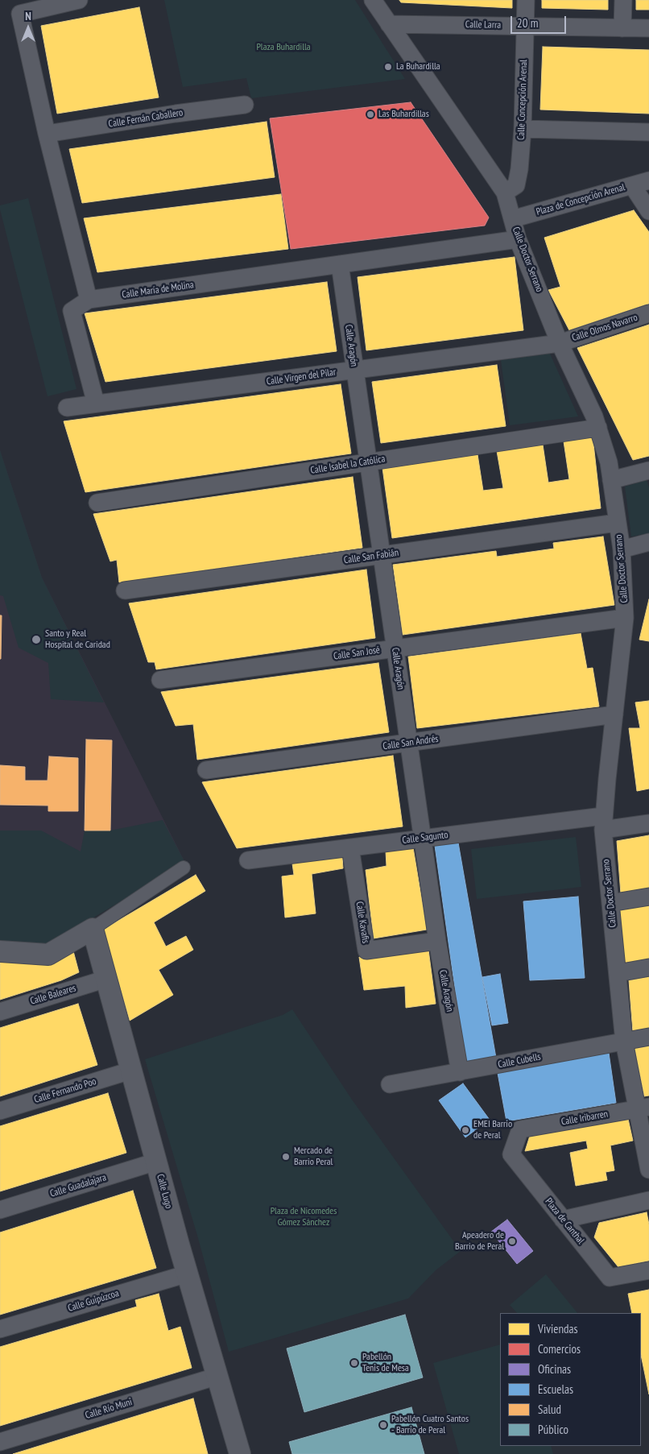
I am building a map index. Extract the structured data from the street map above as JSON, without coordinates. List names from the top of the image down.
{
  "streets": {
    "street": [
      "Calle Larra",
      "Calle Concepción Arenal",
      "Calle Fernán Caballero",
      "Plaza de Concepción Arenal",
      "Calle Doctor Serrano",
      "Calle María de Molina",
      "Calle Olmos Navarro",
      "Calle Aragón",
      "Calle Virgen del Pilar",
      "Calle Isabel la Católica",
      "Calle San Fabián",
      "Calle San José",
      "Calle San Andrés",
      "Calle Sagunto",
      "Calle Kavafis",
      "Calle Baleares",
      "Calle Cubells",
      "Calle Fernando Poo",
      "Calle Iribarren",
      "Calle Guadalajara",
      "Calle Lugo",
      "Plaza de Canthal",
      "Calle Guipúzcoa",
      "Calle Río Muni"
    ]
  },
  "crossings": [
    ["Calle Larra", "Calle Concepción Arenal"],
    ["Calle Larra", "Calle Doctor Serrano"],
    ["Calle Concepción Arenal", "Calle Doctor Serrano"],
    ["Plaza de Concepción Arenal", "Calle Doctor Serrano"],
    ["Calle Doctor Serrano", "Calle María de Molina"],
    ["Calle Doctor Serrano", "Calle Olmos Navarro"],
    ["Calle Doctor Serrano", "Calle Virgen del Pilar"],
    ["Calle Doctor Serrano", "Calle Isabel la Católica"],
    ["Calle Doctor Serrano", "Calle San Fabián"],
    ["Calle Doctor Serrano", "Calle San José"],
    ["Calle Doctor Serrano", "Calle San Andrés"],
    ["Calle Doctor Serrano", "Calle Sagunto"],
    ["Calle Doctor Serrano", "Calle Cubells"],
    ["Calle Doctor Serrano", "Calle Iribarren"],
    ["Calle María de Molina", "Calle Aragón"],
    ["Calle Olmos Navarro", "Calle Virgen del Pilar"],
    ["Calle Aragón", "Calle Virgen del Pilar"],
    ["Calle Aragón", "Calle Isabel la Católica"],
    ["Calle Aragón", "Calle San Fabián"],
    ["Calle Aragón", "Calle San José"],
    ["Calle Aragón", "Calle San Andrés"],
    ["Calle Aragón", "Calle Sagunto"],
    ["Calle Aragón", "Calle Kavafis"],
    ["Calle Aragón", "Calle Cubells"],
    ["Calle Sagunto", "Calle Kavafis"],
    ["Calle Baleares", "Calle Lugo"],
    ["Calle Fernando Poo", "Calle Lugo"],
    ["Calle Iribarren", "Plaza de Canthal"],
    ["Calle Guadalajara", "Calle Lugo"],
    ["Calle Lugo", "Calle Guipúzcoa"],
    ["Calle Lugo", "Calle Río Muni"]
  ],
  "parks": ["Plaza Buhardilla", "Plaza de Nicomedes Gómez Sánchez"],
  "places": [
    "La Buhardilla",
    "Las Buhardillas",
    "Santo y Real Hospital de Caridad",
    "EMEI Barrio de Peral",
    "Mercado de Barrio Peral",
    "Apeadero de Barrio de Peral",
    "Pabellón Tenis de Mesa",
    "Pabellón Cuatro Santos - Barrio de Peral"
  ],
  "legend": [
    "Viviendas",
    "Comercios",
    "Oficinas",
    "Escuelas",
    "Salud",
    "Público"
  ],
  "scale_bar": "20 m",
  "north": "top"
}
